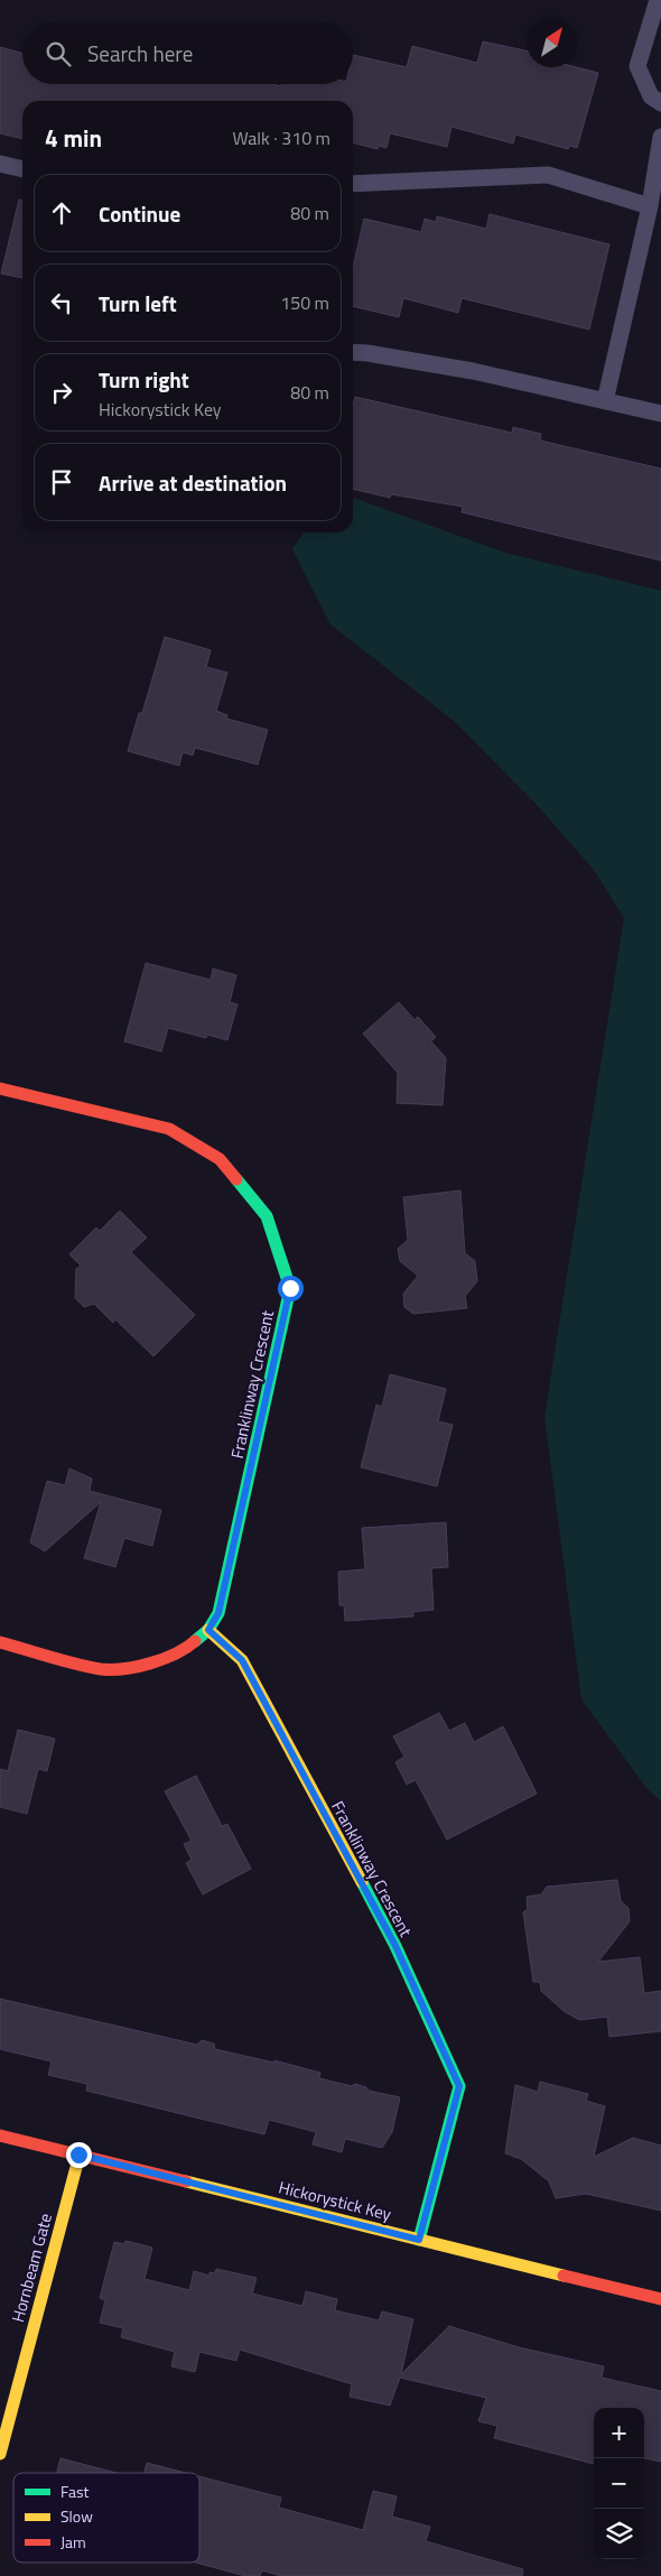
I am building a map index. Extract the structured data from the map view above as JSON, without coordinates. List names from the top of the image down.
{
  "streets": {
    "street": ["Franklinway Crescent", "Hickorystick Key", "Hornbeam Gate"]
  },
  "crossings": [
    ["Franklinway Crescent", "Hickorystick Key"],
    ["Hickorystick Key", "Hornbeam Gate"]
  ],
  "legend": ["Fast", "Slow", "Jam"],
  "north": "top right",
  "page": {
    "search": "Search here",
    "heading": ["4 min", "Walk · 310 m"],
    "list": [
      ["Continue", "80 m"],
      ["Turn left", "150 m"],
      ["Turn right", "Hickorystick Key", "80 m"],
      "Arrive at destination"
    ],
    "map_buttons": ["+", "−"]
  }
}
